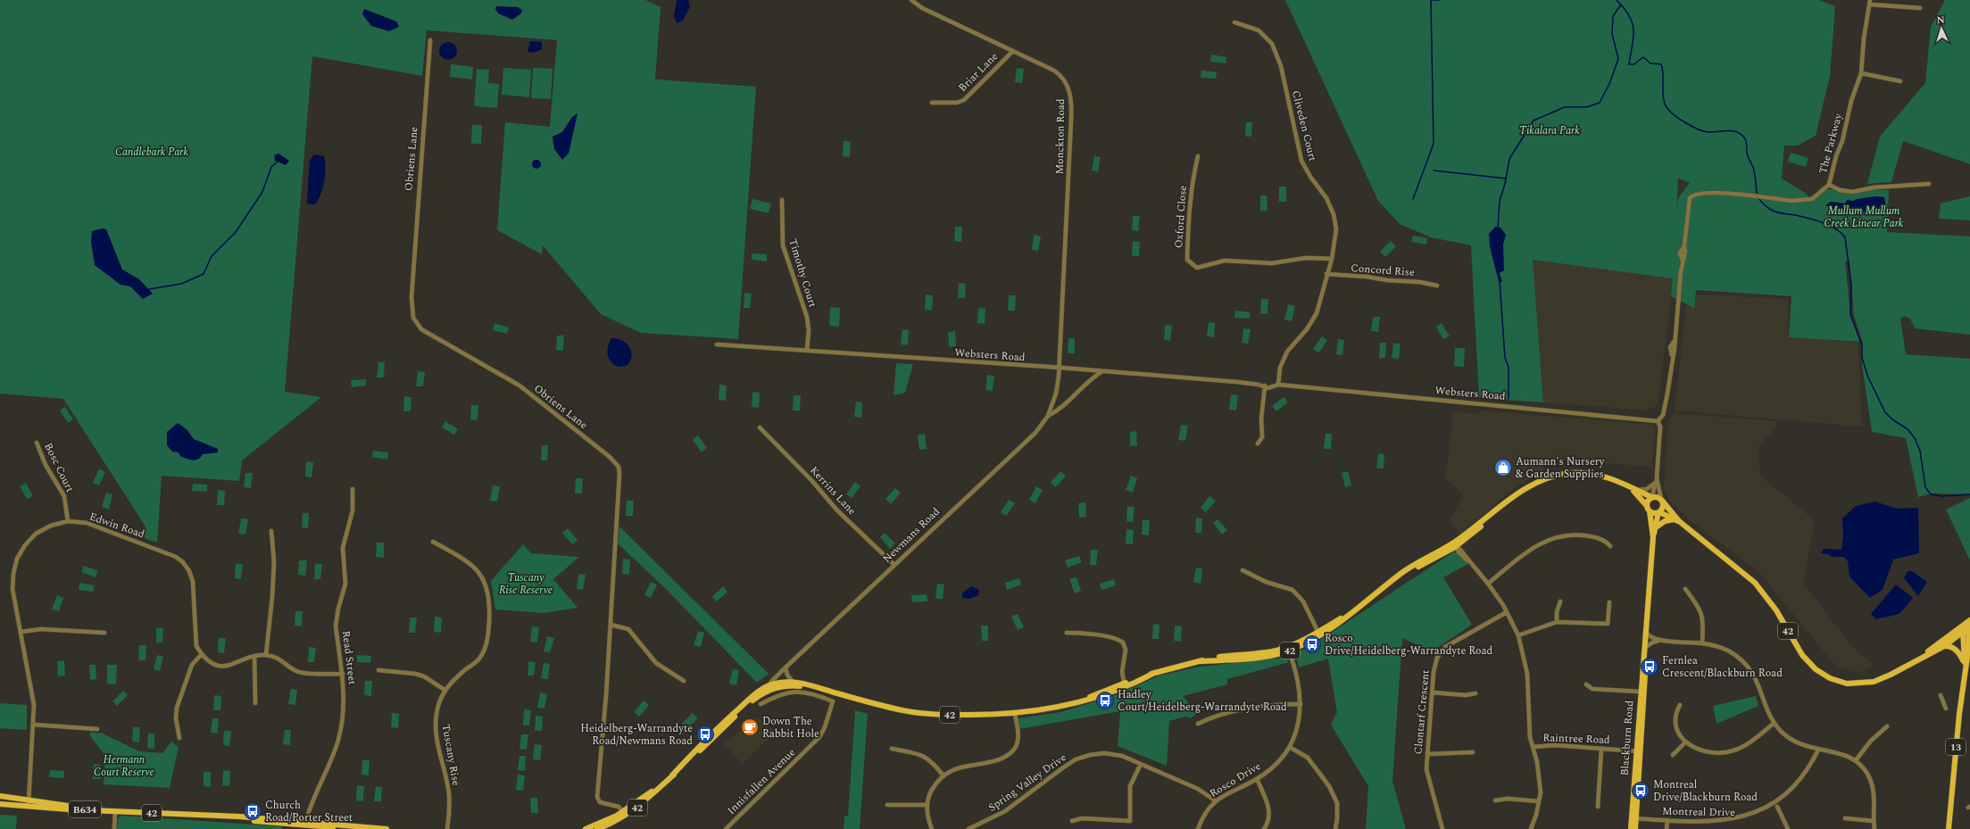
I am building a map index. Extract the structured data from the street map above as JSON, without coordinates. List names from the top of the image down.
{
  "streets": {
    "main road": [
      "Newmans Road",
      "42",
      "Blackburn Road",
      "13",
      "B634"
    ],
    "street": [
      "Briar Lane",
      "Cliveden Court",
      "Monckton Road",
      "The Parkway",
      "Obriens Lane",
      "Oxford Close",
      "Concord Rise",
      "Timothy Court",
      "Websters Road",
      "Bosc Court",
      "Kerrins Lane",
      "Edwin Road",
      "Read Street",
      "Clontarf Crescent",
      "Raintree Road",
      "Tuscany Rise",
      "Rosco Drive",
      "Innisfallen Avenue",
      "Spring Valley Drive",
      "Montreal Drive"
    ]
  },
  "crossings": [
    ["Briar Lane", "Monckton Road"],
    ["Cliveden Court", "Oxford Close"],
    ["Cliveden Court", "Concord Rise"],
    ["Cliveden Court", "Websters Road"],
    ["Monckton Road", "Websters Road"],
    ["Monckton Road", "Newmans Road"],
    ["The Parkway", "Websters Road"],
    ["Obriens Lane", "Newmans Road"],
    ["Timothy Court", "Websters Road"],
    ["Websters Road", "Newmans Road"],
    ["Bosc Court", "Edwin Road"],
    ["Kerrins Lane", "Newmans Road"],
    ["Edwin Road", "B634"],
    ["Newmans Road", "42"],
    ["42", "Read Street"],
    ["42", "Blackburn Road"],
    ["42", "13"],
    ["42", "Rosco Drive"],
    ["42", "B634"],
    ["Blackburn Road", "Raintree Road"],
    ["Blackburn Road", "Montreal Drive"],
    ["Rosco Drive", "Spring Valley Drive"]
  ],
  "parks": [
    "Tikalara Park",
    "Candlebark Park",
    "Mullum Mullum Creek Linear Park",
    "Tuscany Rise Reserve",
    "Hermann Court Reserve"
  ],
  "places": {
    "shop": ["Aumann's Nursery & Garden Supplies"],
    "bus stop": [
      "Rosco Drive/Heidelberg-Warrandyte Road",
      "Fernlea Crescent/Blackburn Road",
      "Hadley Court/Heidelberg-Warrandyte Road",
      "Heidelberg-Warrandyte Road/Newmans Road",
      "Montreal Drive/Blackburn Road",
      "Church Road/Porter Street"
    ],
    "cafe": ["Down The Rabbit Hole"]
  },
  "north": "top"
}
